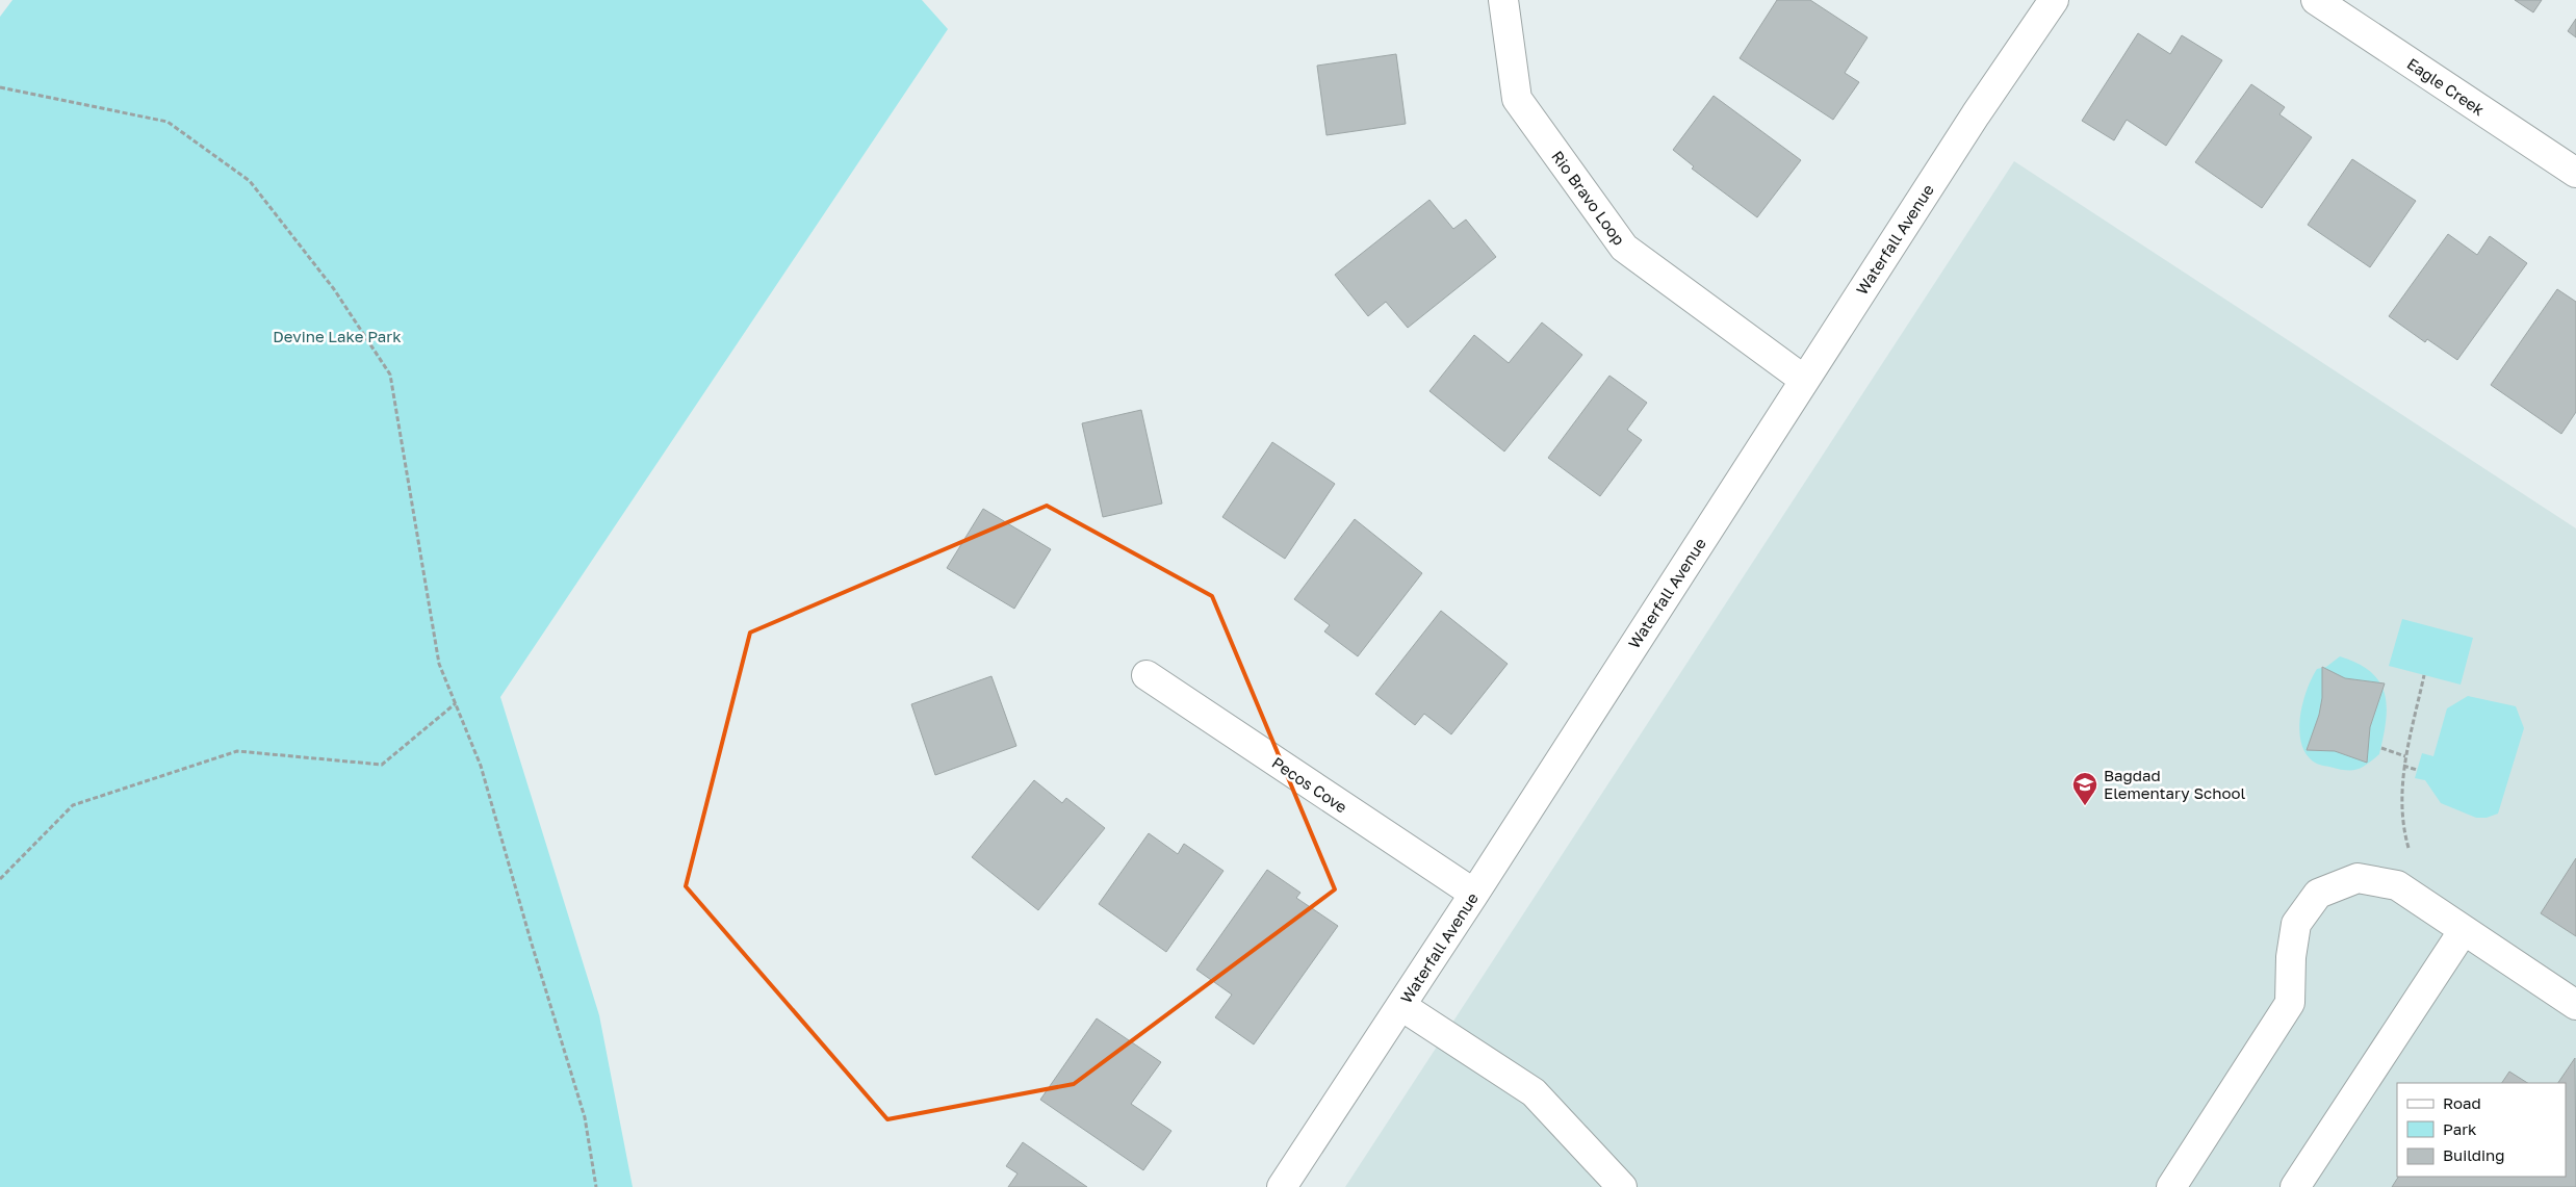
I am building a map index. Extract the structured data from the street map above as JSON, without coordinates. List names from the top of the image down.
{
  "streets": {
    "street": [
      "Eagle Creek",
      "Rio Bravo Loop",
      "Waterfall Avenue",
      "Pecos Cove"
    ]
  },
  "crossings": [
    ["Rio Bravo Loop", "Waterfall Avenue"],
    ["Waterfall Avenue", "Pecos Cove"]
  ],
  "parks": ["Devine Lake Park"],
  "places": {
    "school or university": ["Bagdad Elementary School"]
  },
  "legend": ["Road", "Park", "Building"]
}
